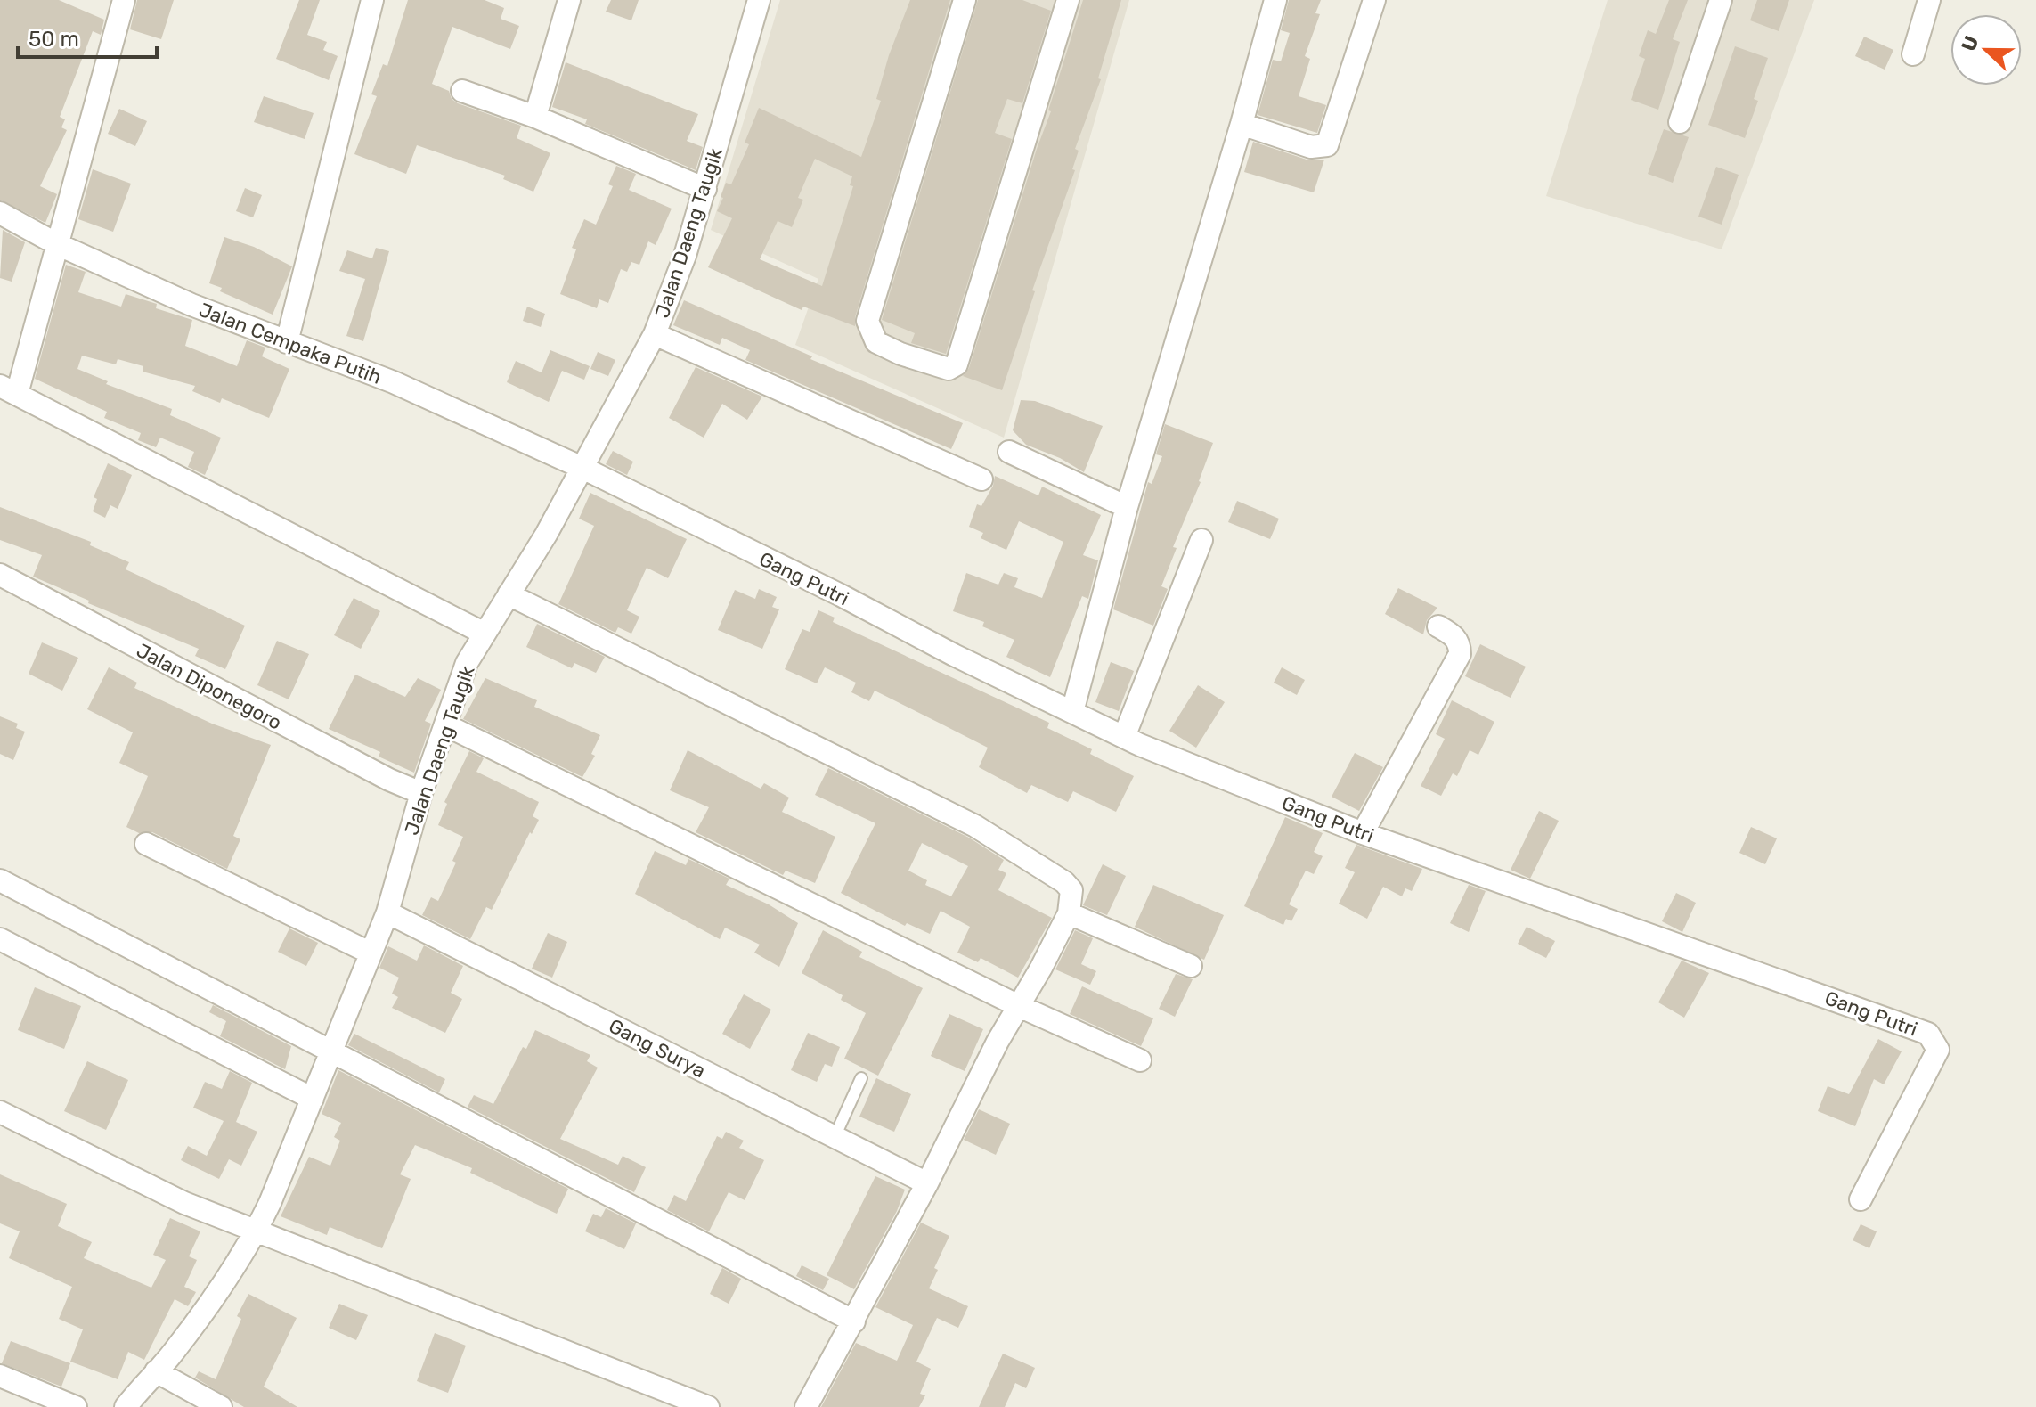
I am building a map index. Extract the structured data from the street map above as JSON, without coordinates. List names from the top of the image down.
{
  "streets": {
    "street": [
      "Jalan Daeng Taugik",
      "Jalan Cempaka Putih",
      "Gang Putri",
      "Jalan Diponegoro",
      "Gang Surya"
    ]
  },
  "crossings": [
    ["Jalan Daeng Taugik", "Jalan Cempaka Putih"],
    ["Jalan Daeng Taugik", "Gang Putri"],
    ["Jalan Daeng Taugik", "Jalan Diponegoro"],
    ["Jalan Daeng Taugik", "Gang Surya"],
    ["Jalan Cempaka Putih", "Gang Putri"]
  ],
  "scale_bar": "50 m",
  "north": "left"
}
